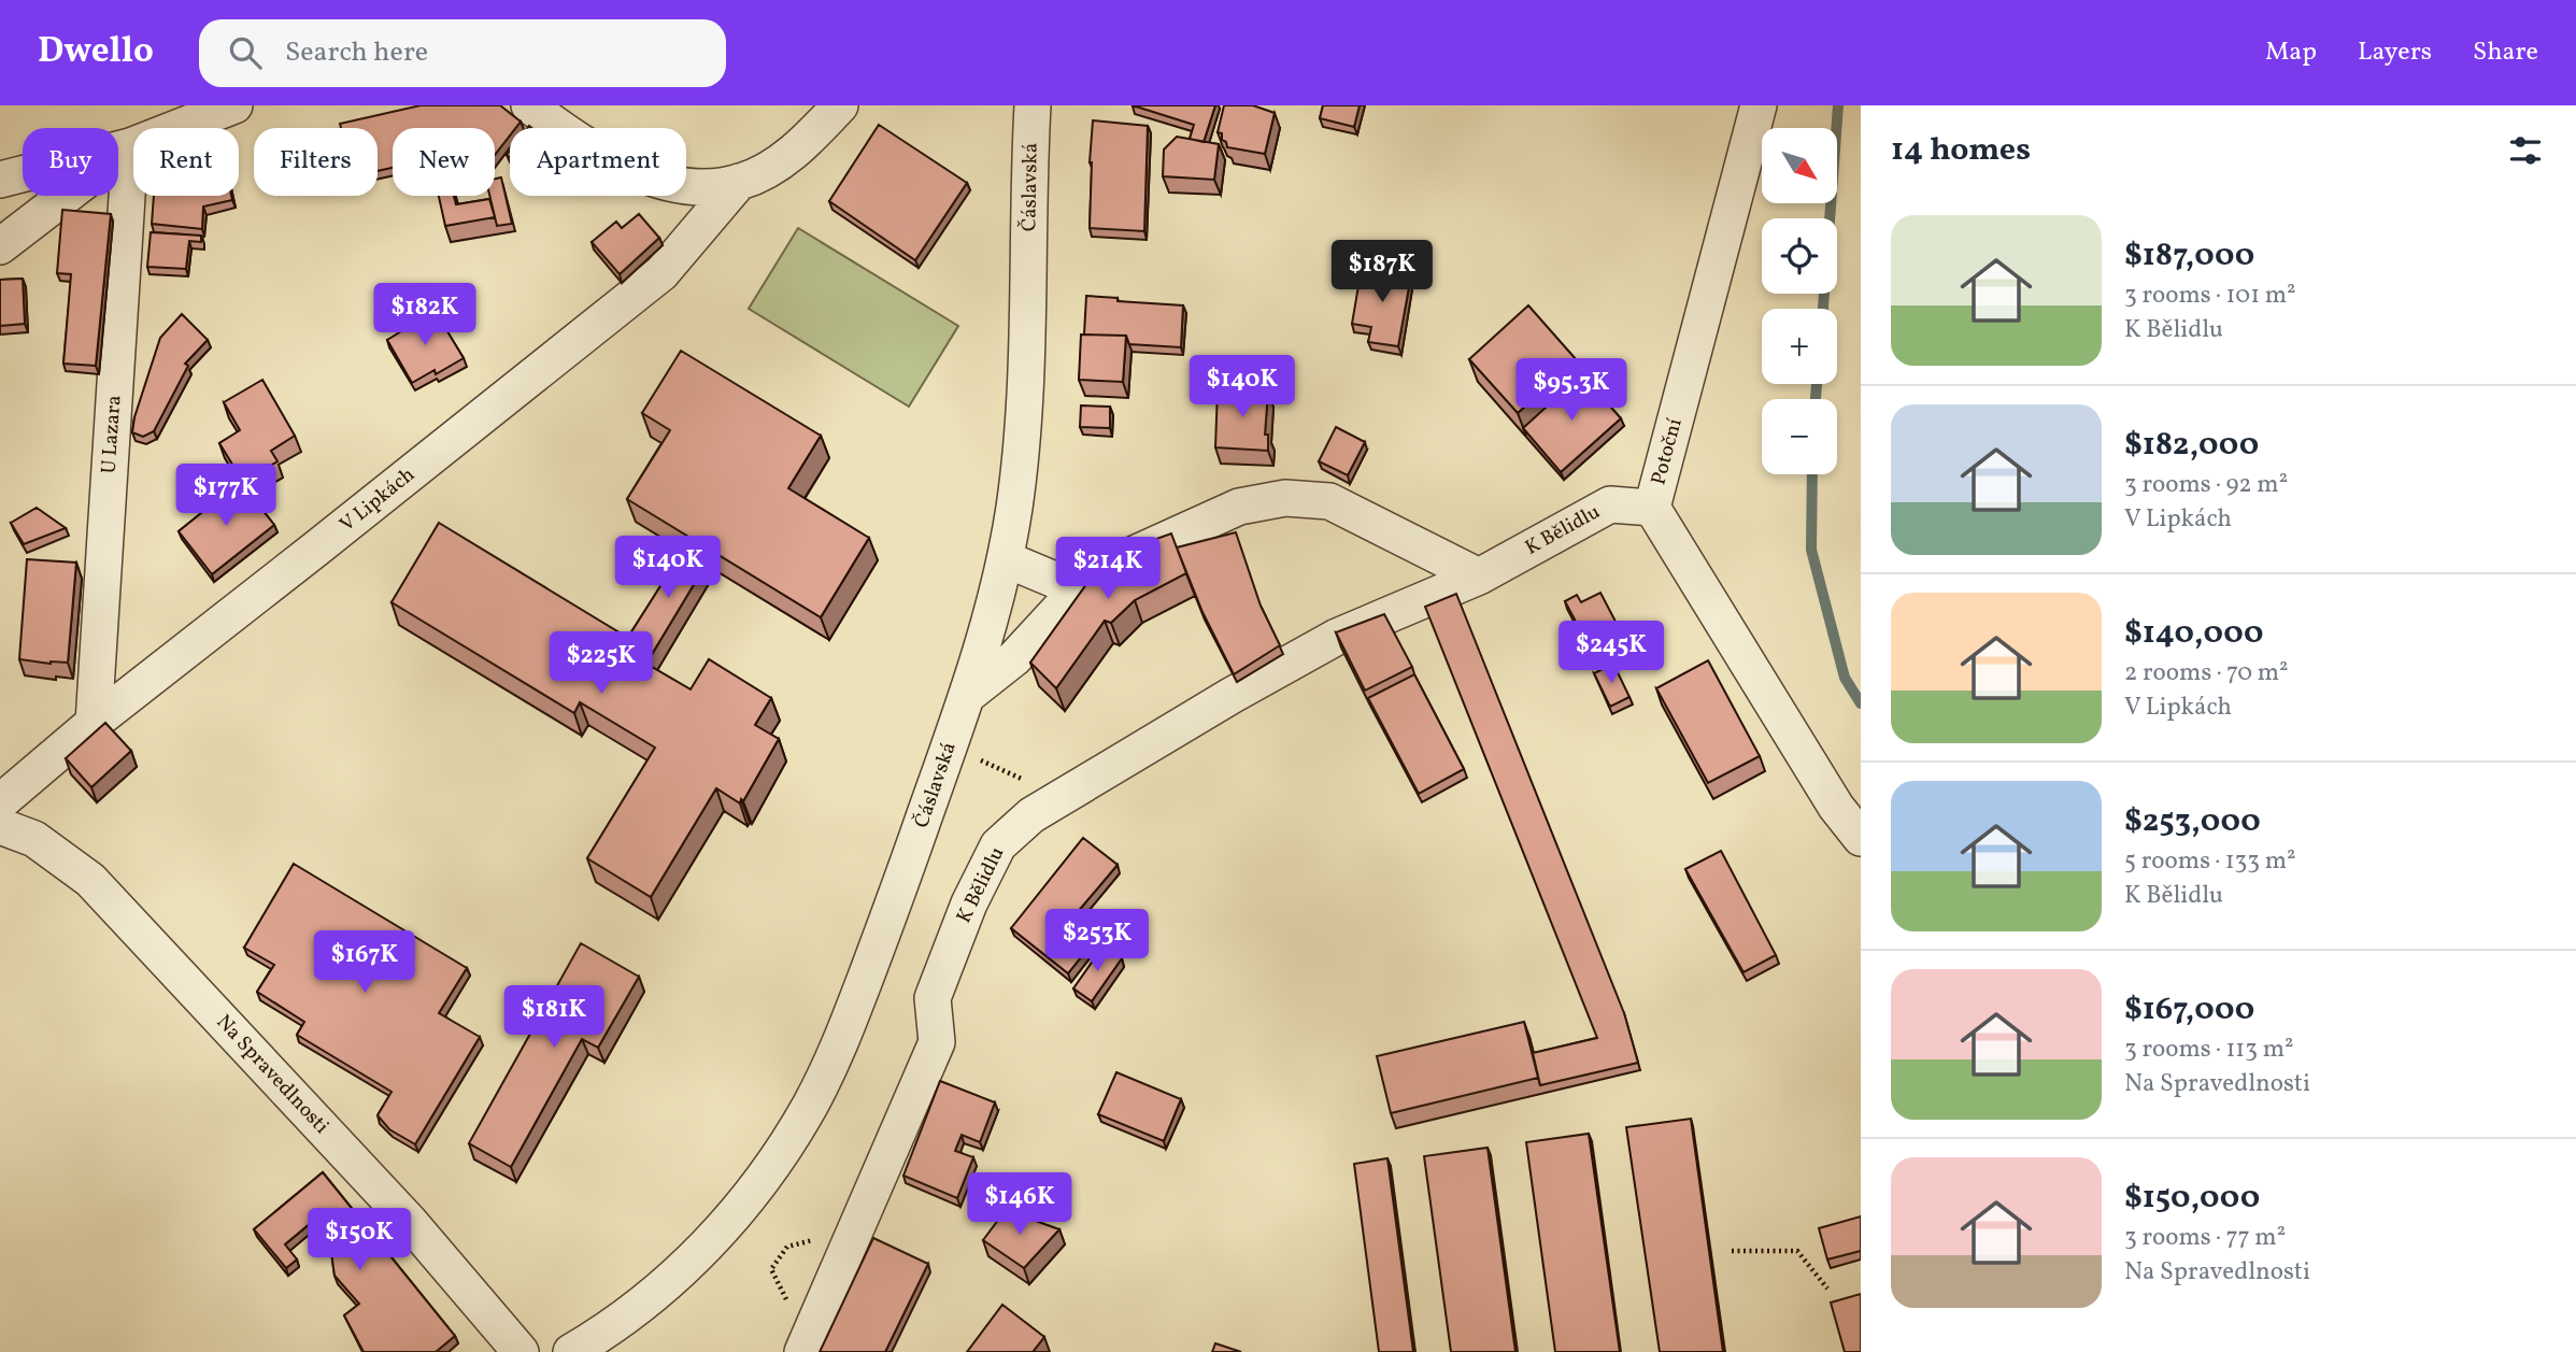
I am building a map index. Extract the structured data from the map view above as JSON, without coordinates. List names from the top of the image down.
{
  "streets": {
    "street": [
      "Čáslavská",
      "U Lazara",
      "Potoční",
      "V Lipkách",
      "K Bělidlu",
      "Na Spravedlnosti"
    ]
  },
  "crossings": [
    ["U Lazara", "V Lipkách"],
    ["Potoční", "K Bělidlu"]
  ],
  "north": "bottom right",
  "page": {
    "header": "Dwello",
    "search": "Search here",
    "nav": ["Map", "Layers", "Share"],
    "heading": "14 homes",
    "map_buttons": ["+", "−"],
    "chip": [
      "Buy",
      "Rent",
      "Filters",
      "New",
      "Apartment"
    ],
    "list": [
      {
        "name": "$187,000",
        "note": "3 rooms · 101 m² · K Bělidlu"
      },
      {
        "name": "$182,000",
        "note": "3 rooms · 92 m² · V Lipkách"
      },
      {
        "name": "$140,000",
        "note": "2 rooms · 70 m² · V Lipkách"
      },
      {
        "name": "$253,000",
        "note": "5 rooms · 133 m² · K Bělidlu"
      },
      {
        "name": "$167,000",
        "note": "3 rooms · 113 m² · Na Spravedlnosti"
      },
      {
        "name": "$150,000",
        "note": "3 rooms · 77 m² · Na Spravedlnosti"
      }
    ],
    "price": [
      "$187K",
      "$182K",
      "$140K",
      "$95.3K",
      "$177K",
      "$140K",
      "$214K",
      "$245K",
      "$225K",
      "$253K",
      "$167K",
      "$181K",
      "$146K",
      "$150K"
    ]
  }
}
